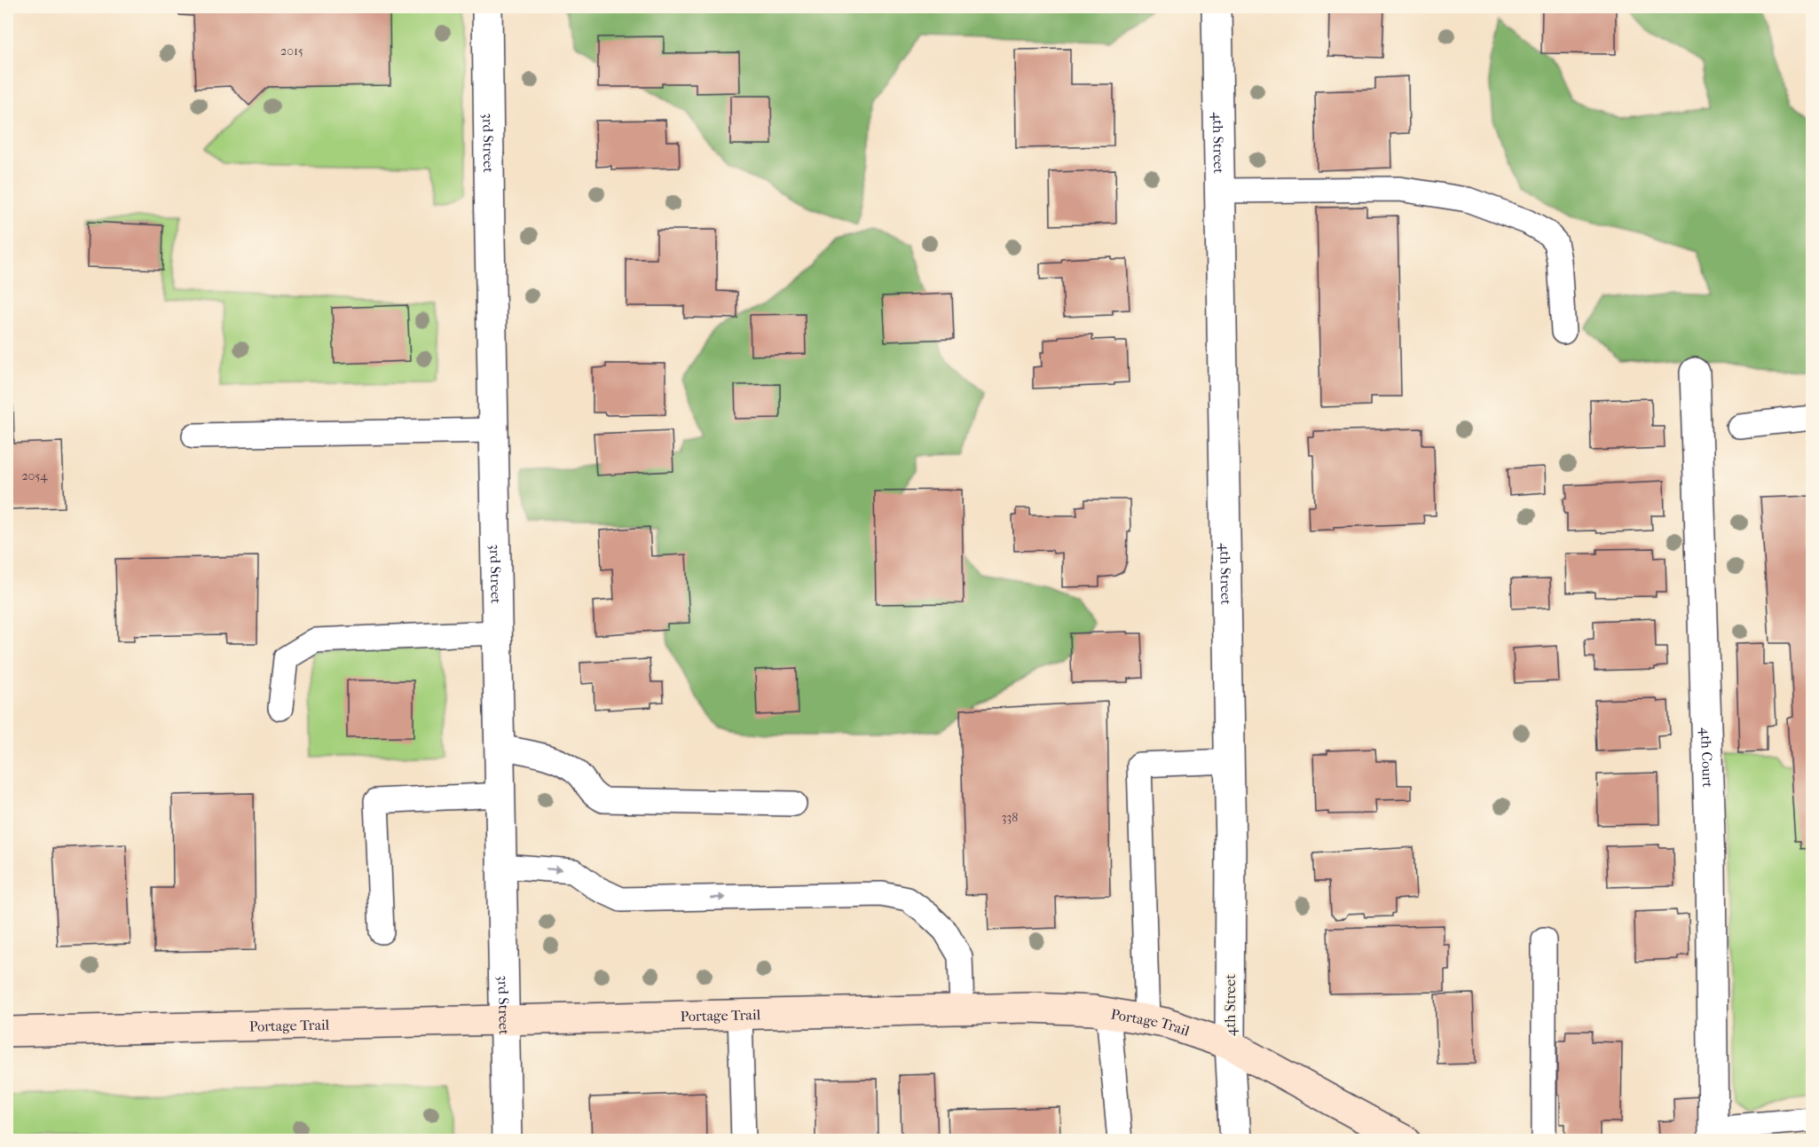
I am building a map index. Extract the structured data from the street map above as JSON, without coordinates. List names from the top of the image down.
{
  "streets": {
    "main road": ["Portage Trail"],
    "street": ["3rd Street", "4th Street", "4th Court"]
  },
  "crossings": [
    ["3rd Street", "Portage Trail"],
    ["4th Street", "Portage Trail"]
  ],
  "house_numbers": ["2015", "2054", "338"]
}
